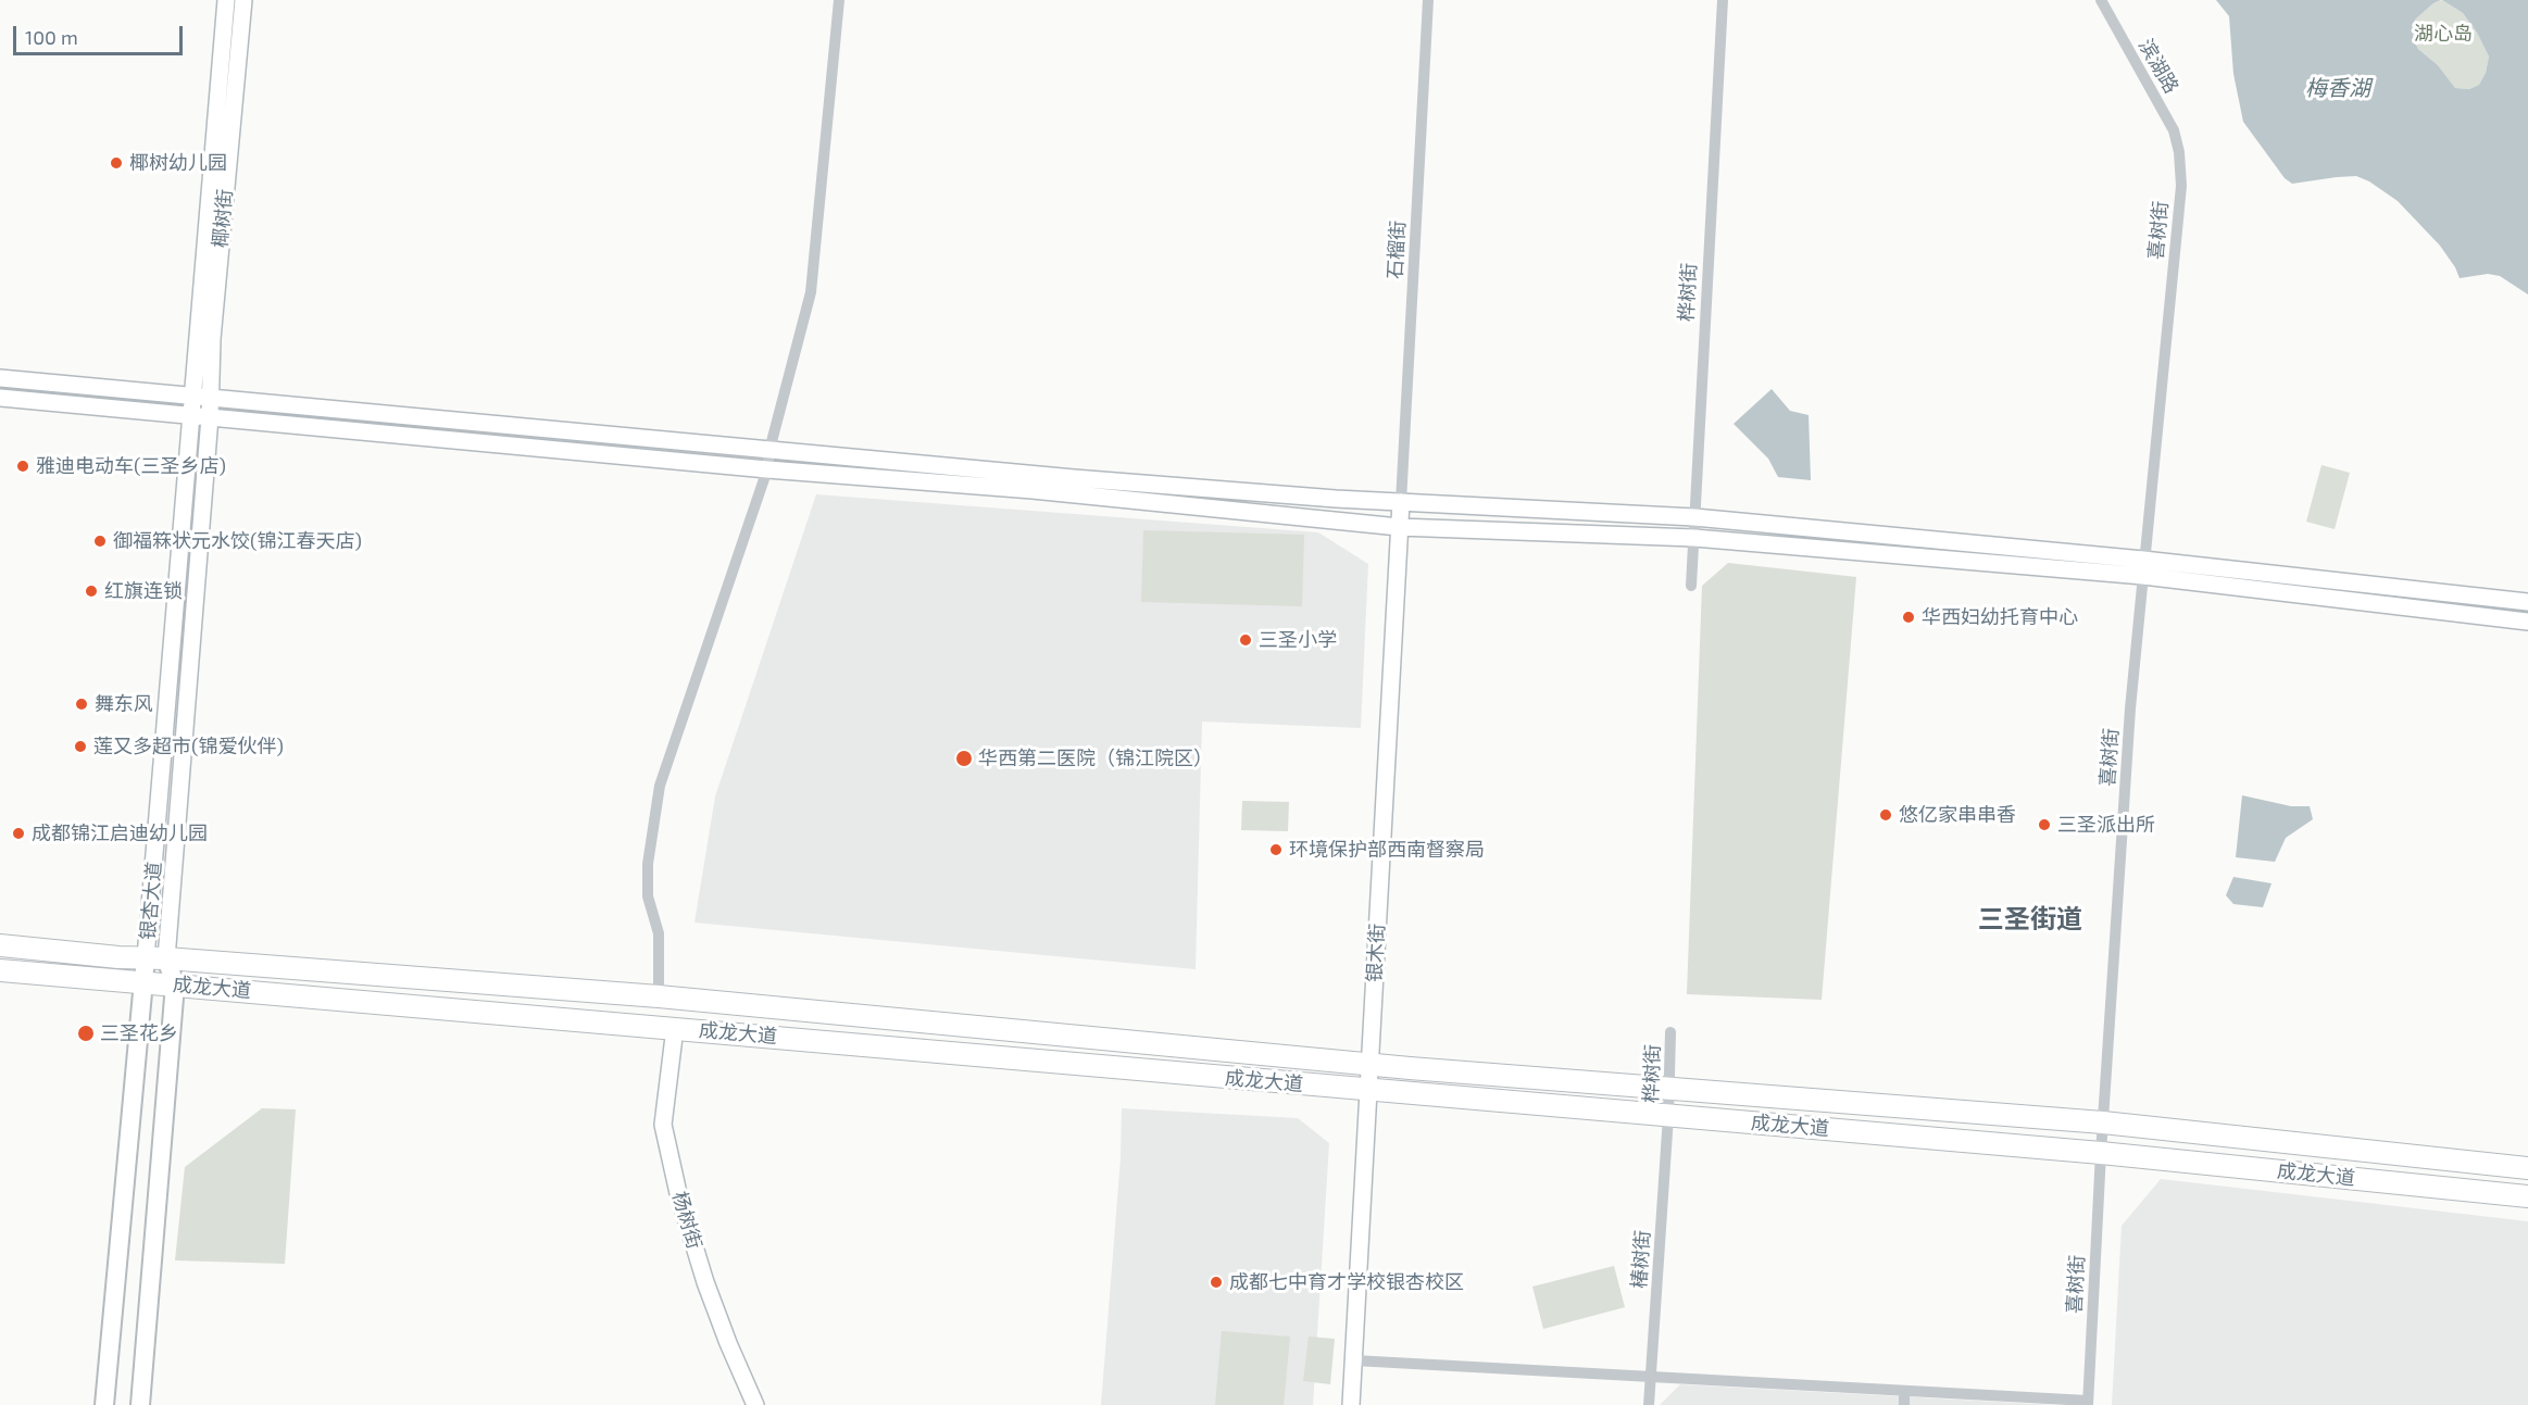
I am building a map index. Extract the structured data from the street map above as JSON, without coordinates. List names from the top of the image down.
{
  "streets": {
    "highway": ["成龙大道"],
    "main road": ["银杏大道"],
    "street": [
      "滨湖路",
      "椰树街",
      "喜树街",
      "石榴街",
      "桦树街",
      "银木街",
      "杨树街",
      "椿树街"
    ]
  },
  "crossings": [
    ["滨湖路", "喜树街"],
    ["椰树街", "银杏大道"],
    ["喜树街", "成龙大道"],
    ["石榴街", "银木街"],
    ["桦树街", "成龙大道"],
    ["桦树街", "椿树街"],
    ["银杏大道", "成龙大道"],
    ["银木街", "成龙大道"],
    ["成龙大道", "杨树街"],
    ["成龙大道", "椿树街"]
  ],
  "districts": ["三圣街道"],
  "water": ["梅香湖"],
  "parks": ["湖心岛"],
  "places": [
    "椰树幼儿园",
    "雅迪电动车(三圣乡店)",
    "御福箖状元水饺(锦江春天店)",
    "红旗连锁",
    "华西妇幼托育中心",
    "三圣小学",
    "舞东风",
    "莲又多超市(锦爱伙伴)",
    "华西第二医院（锦江院区）",
    "悠亿家串串香",
    "三圣派出所",
    "成都锦江启迪幼儿园",
    "环境保护部西南督察局",
    "三圣花乡",
    "成都七中育才学校银杏校区"
  ],
  "scale_bar": "100 m"
}
